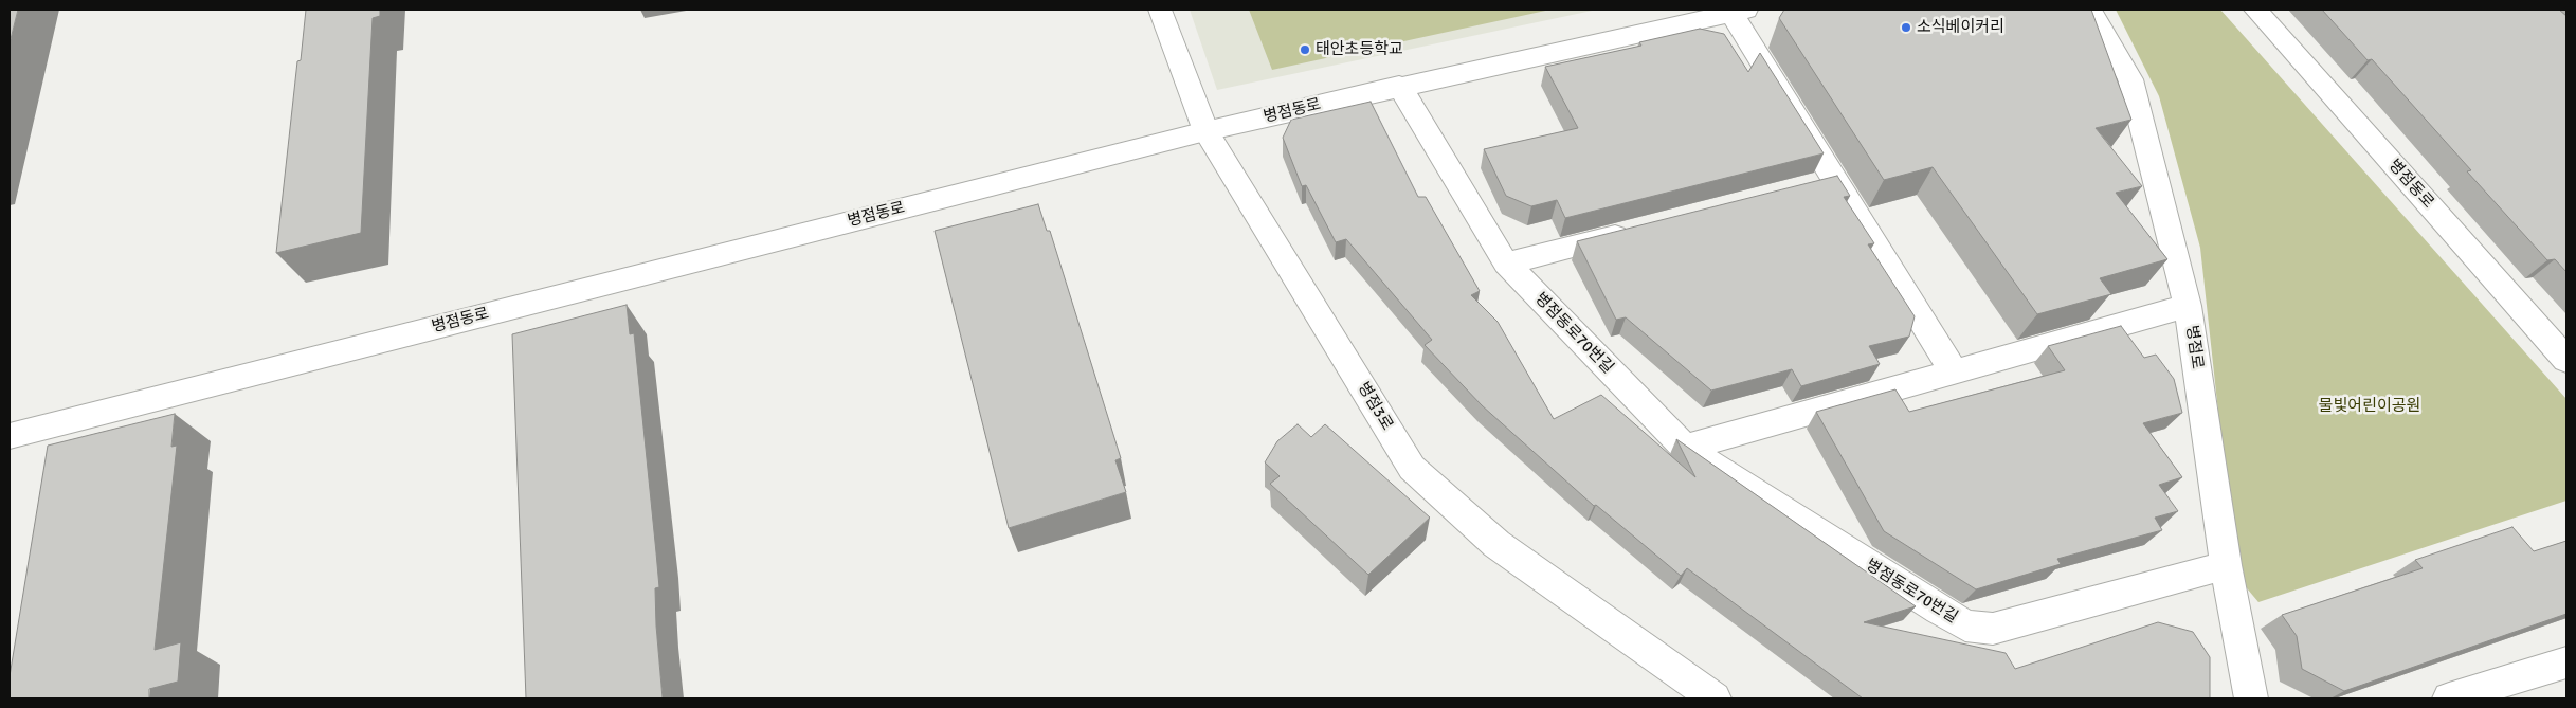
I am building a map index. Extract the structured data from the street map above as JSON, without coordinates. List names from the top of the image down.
{
  "streets": {
    "street": [
      "병점동로",
      "병점동로70번길",
      "병점로",
      "병점3로"
    ]
  },
  "crossings": [
    ["병점동로", "병점동로70번길"],
    ["병점동로", "병점3로"],
    ["병점동로70번길", "병점로"]
  ],
  "parks": ["물빛어린이공원"],
  "places": ["소식베이커리", "태안초등학교"]
}
